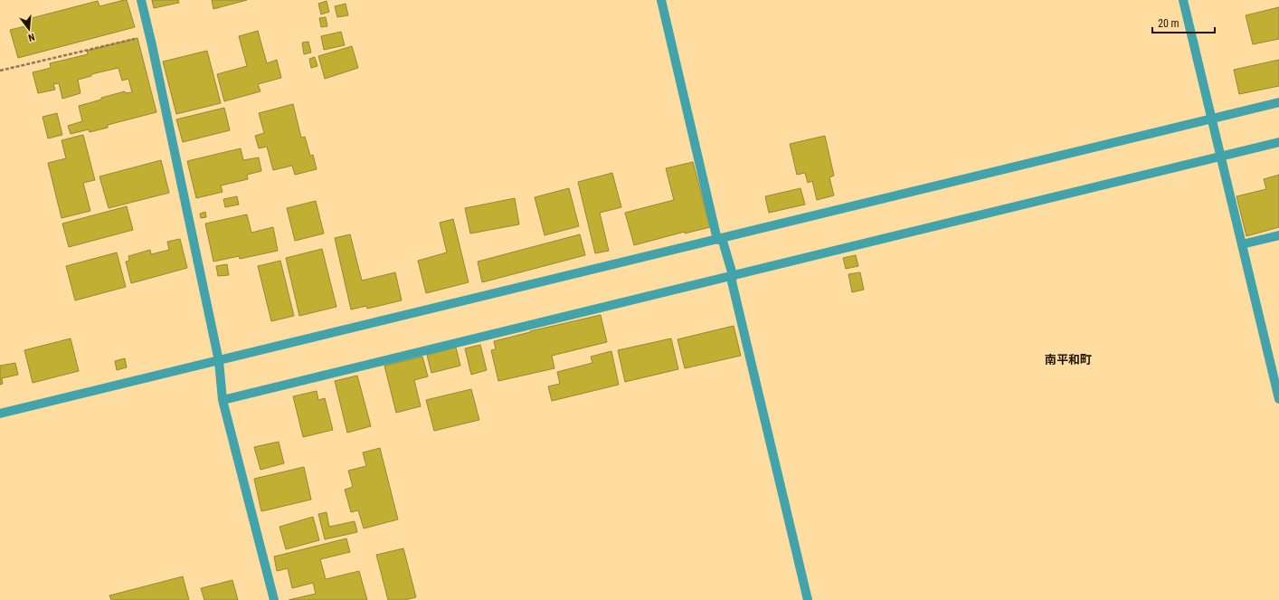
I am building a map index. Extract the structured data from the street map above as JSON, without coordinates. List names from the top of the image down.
{
  "districts": ["南平和町"],
  "scale_bar": "20 m",
  "north": "bottom"
}
